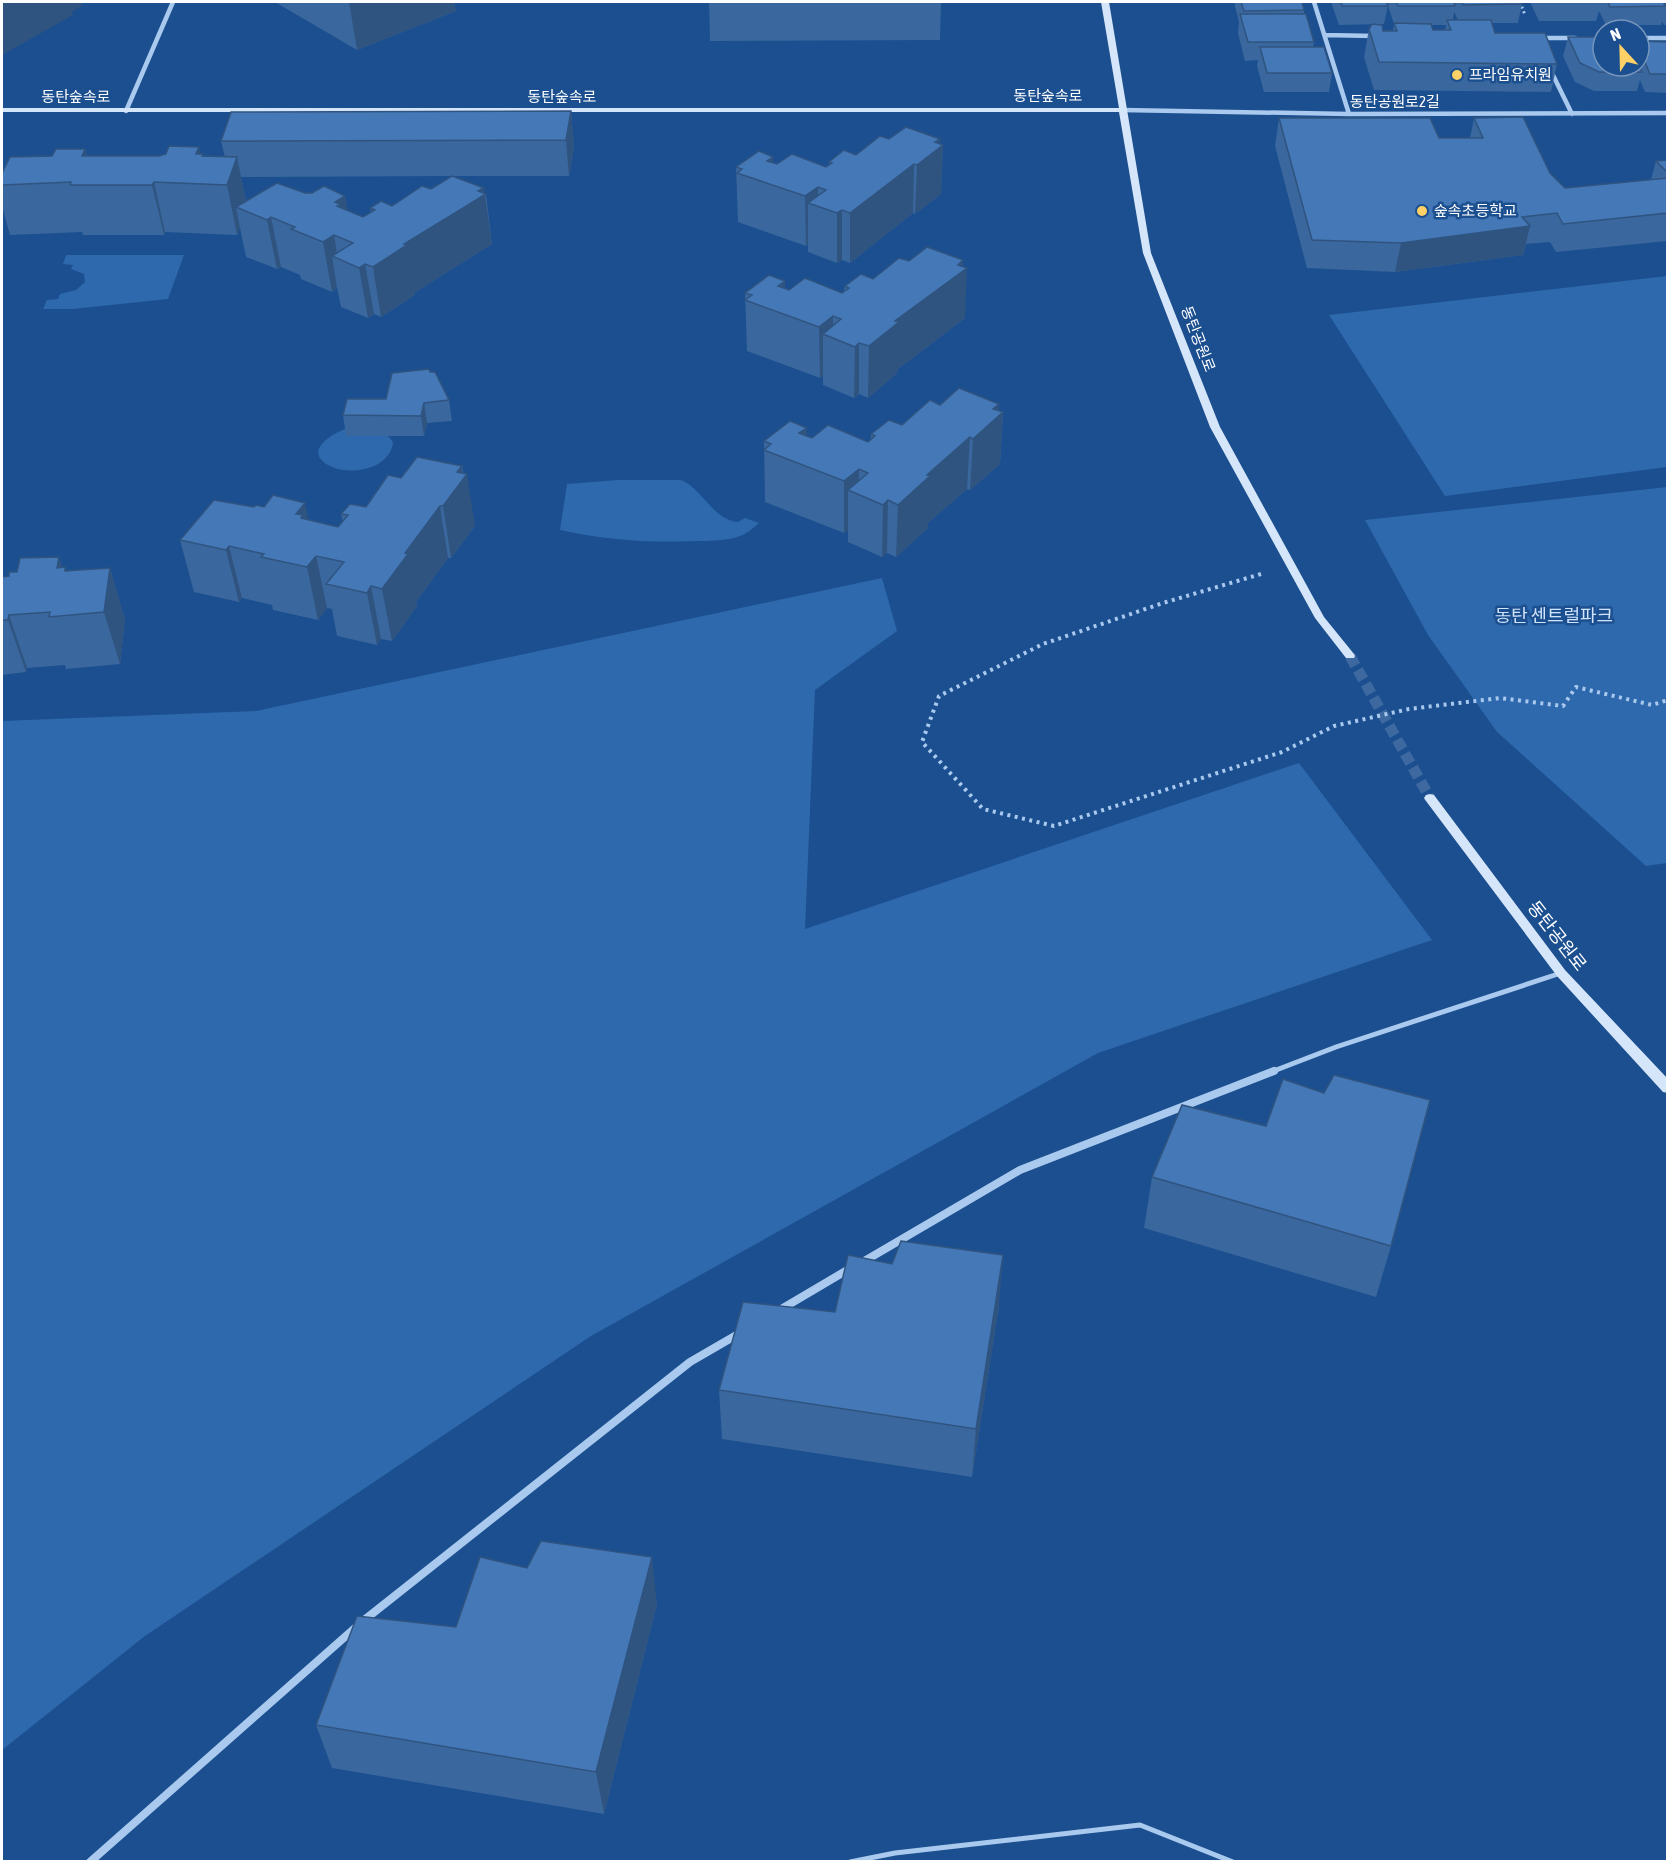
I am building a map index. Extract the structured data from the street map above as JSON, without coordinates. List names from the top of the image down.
{
  "streets": {
    "street": ["동탄숲속로", "동탄공원로2길", "동탄공원로"]
  },
  "crossings": [
    ["동탄숲속로", "동탄공원로2길"],
    ["동탄숲속로", "동탄공원로"],
    ["동탄공원로2길", "동탄공원로"]
  ],
  "parks": ["동탄 센트럴파크"],
  "places": ["프라임유치원", "숲속초등학교"],
  "north": "top"
}
